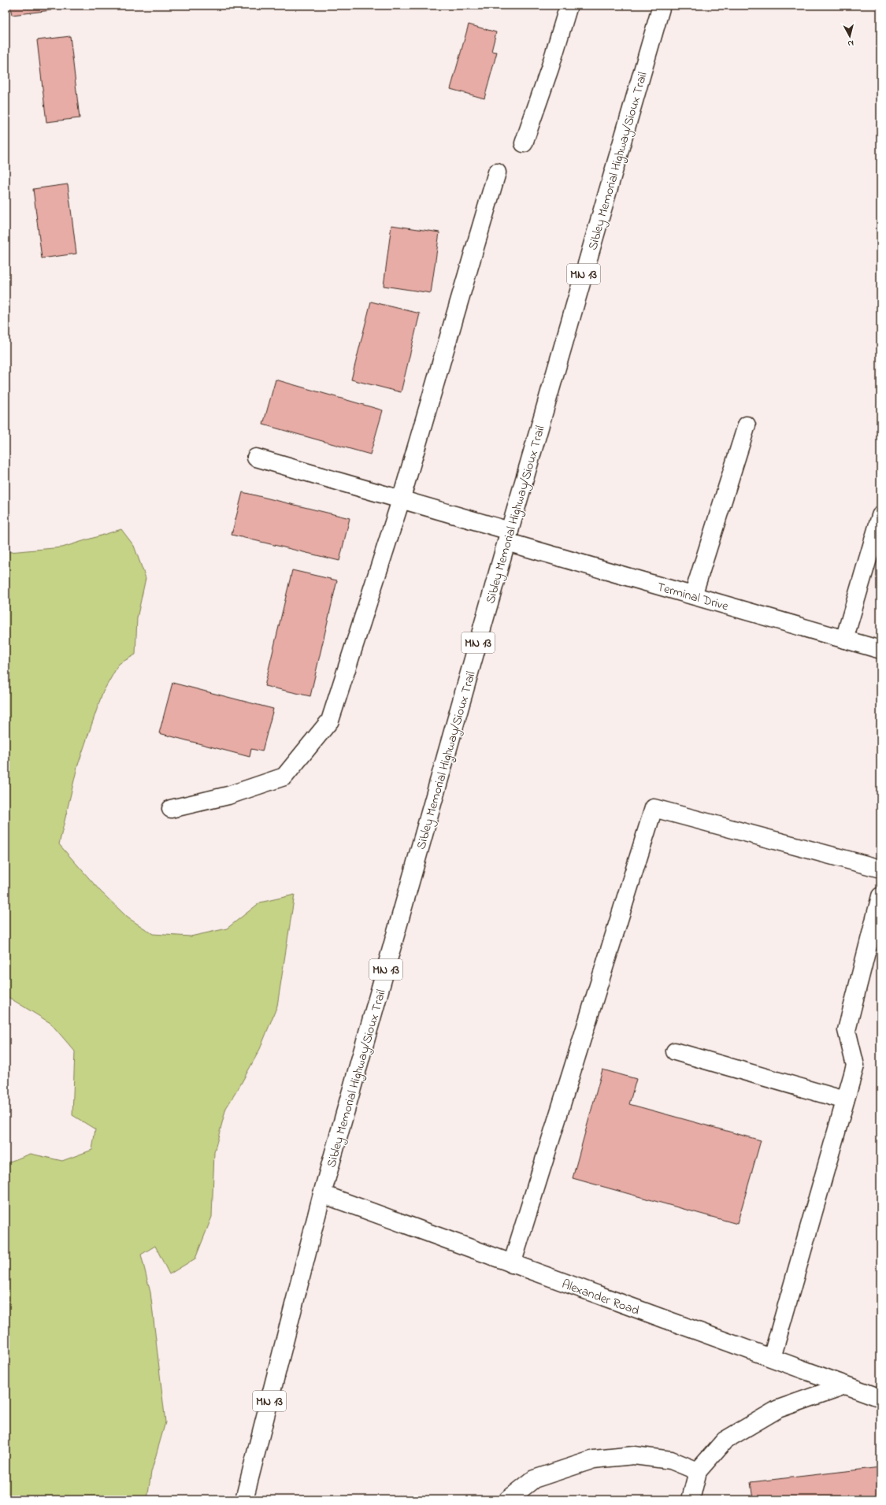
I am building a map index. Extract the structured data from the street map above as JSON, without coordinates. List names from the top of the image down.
{
  "streets": {
    "main road": [
      "Sibley Memorial Highway/Sioux Trail",
      "MN 13",
      "Terminal Drive",
      "Alexander Road"
    ]
  },
  "crossings": [
    ["Sibley Memorial Highway/Sioux Trail", "Terminal Drive"],
    ["Sibley Memorial Highway/Sioux Trail", "Alexander Road"]
  ],
  "north": "bottom"
}
